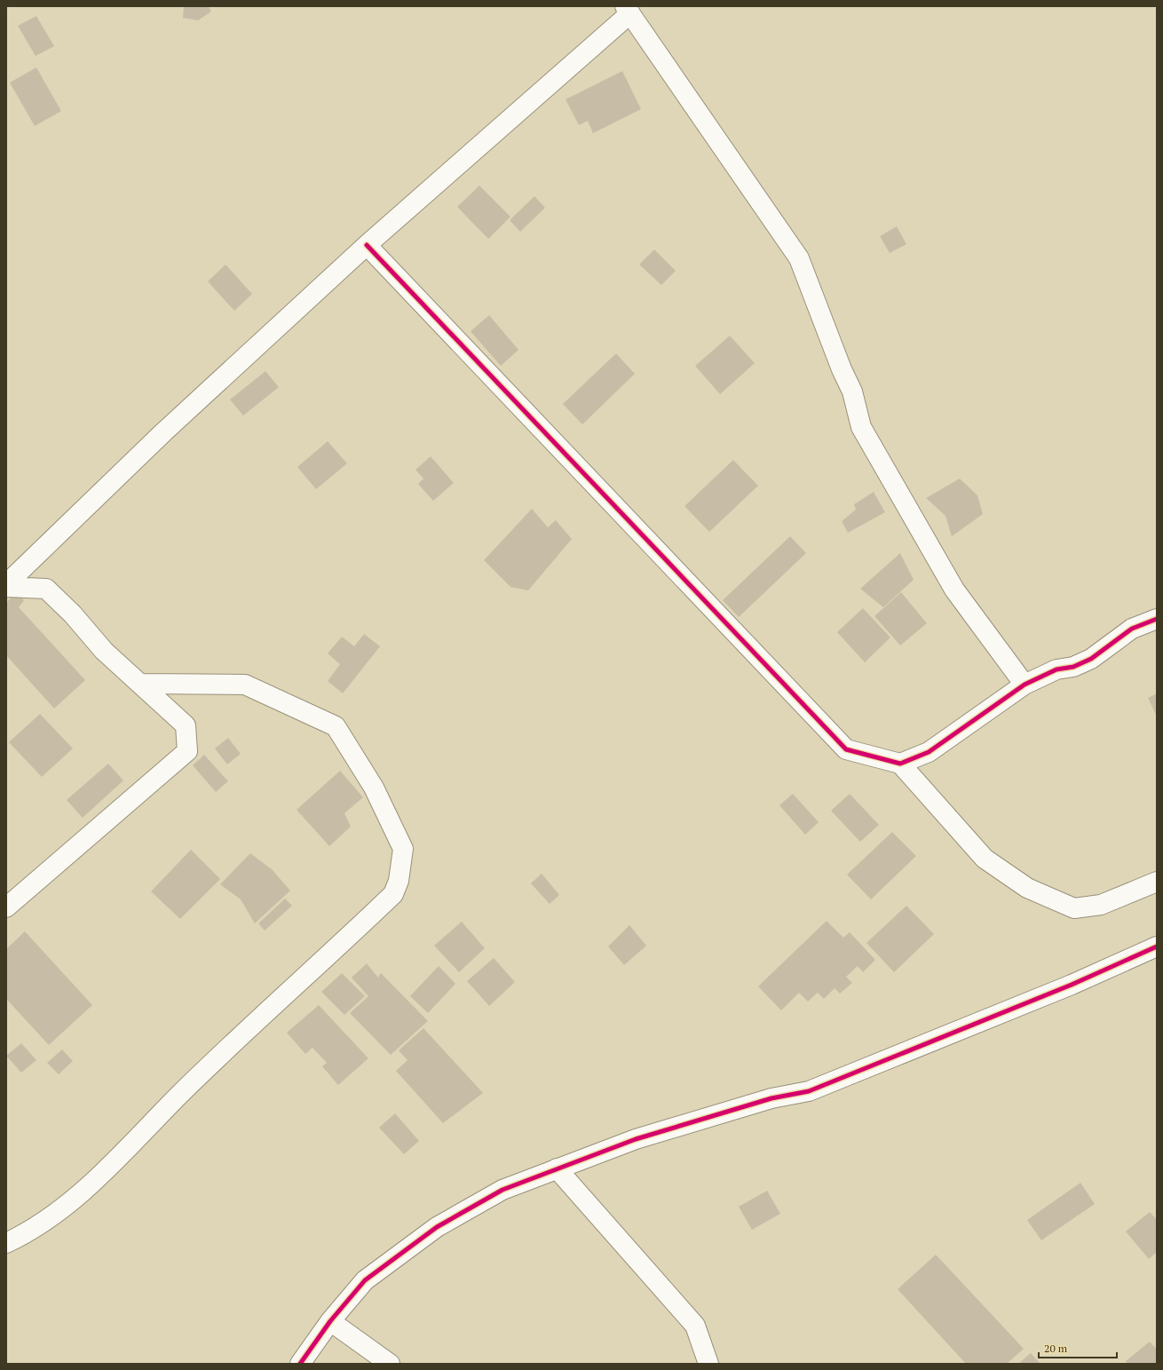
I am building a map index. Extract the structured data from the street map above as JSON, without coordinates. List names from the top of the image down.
{
  "scale_bar": "20 m"
}
